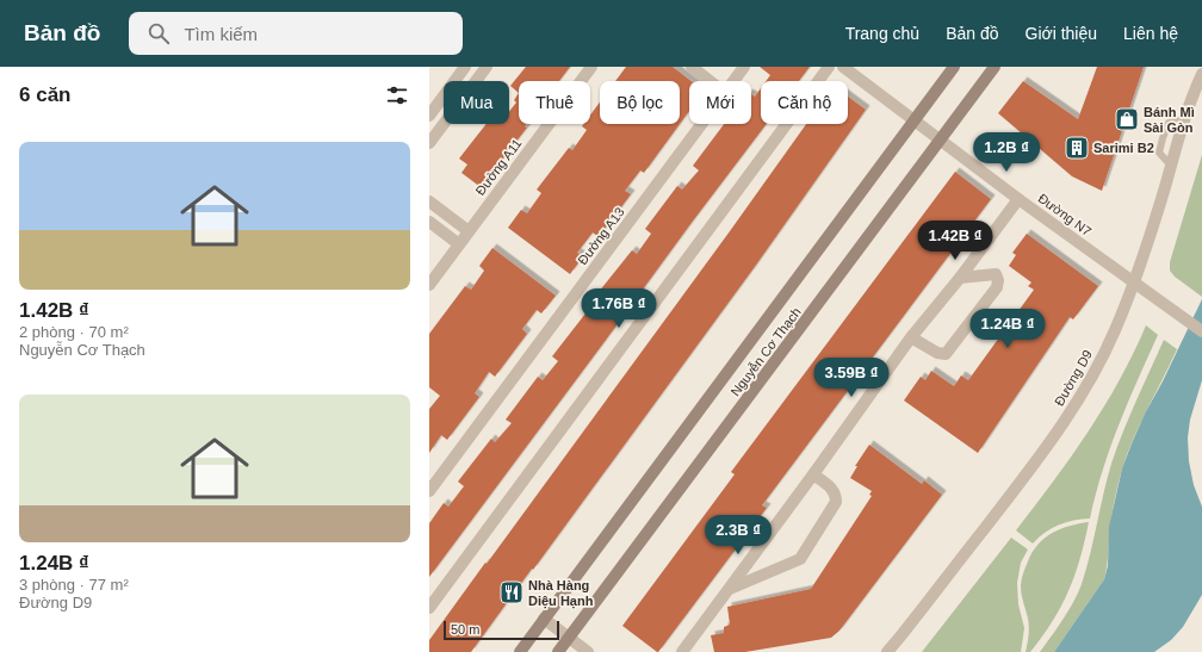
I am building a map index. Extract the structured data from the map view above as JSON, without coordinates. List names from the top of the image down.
{
  "streets": {
    "main road": ["Nguyễn Cơ Thạch"],
    "street": [
      "Đường A11",
      "Đường N7",
      "Đường A13",
      "Đường D9"
    ]
  },
  "crossings": [
    ["Đường N7", "Nguyễn Cơ Thạch"],
    ["Đường N7", "Đường D9"]
  ],
  "places": {
    "shop": ["Bánh Mì Sài Gòn"],
    "building": ["Sarimi B2"],
    "restaurant": ["Nhà Hàng Diệu Hạnh"]
  },
  "scale_bar": "50 m",
  "page": {
    "header": "Bản đồ",
    "search": "Tìm kiếm",
    "nav": [
      "Trang chủ",
      "Bản đồ",
      "Giới thiệu",
      "Liên hệ"
    ],
    "heading": "6 căn",
    "chip": [
      "Mua",
      "Thuê",
      "Bộ lọc",
      "Mới",
      "Căn hộ"
    ],
    "list": [
      {
        "name": "1.42B ₫",
        "note": "2 phòng · 70 m² · Nguyễn Cơ Thạch"
      },
      {
        "name": "1.24B ₫",
        "note": "3 phòng · 77 m² · Đường D9"
      }
    ],
    "price": [
      "1.2B ₫",
      "1.42B ₫",
      "1.76B ₫",
      "1.24B ₫",
      "3.59B ₫",
      "2.3B ₫"
    ],
    "scale": "50 m"
  }
}
